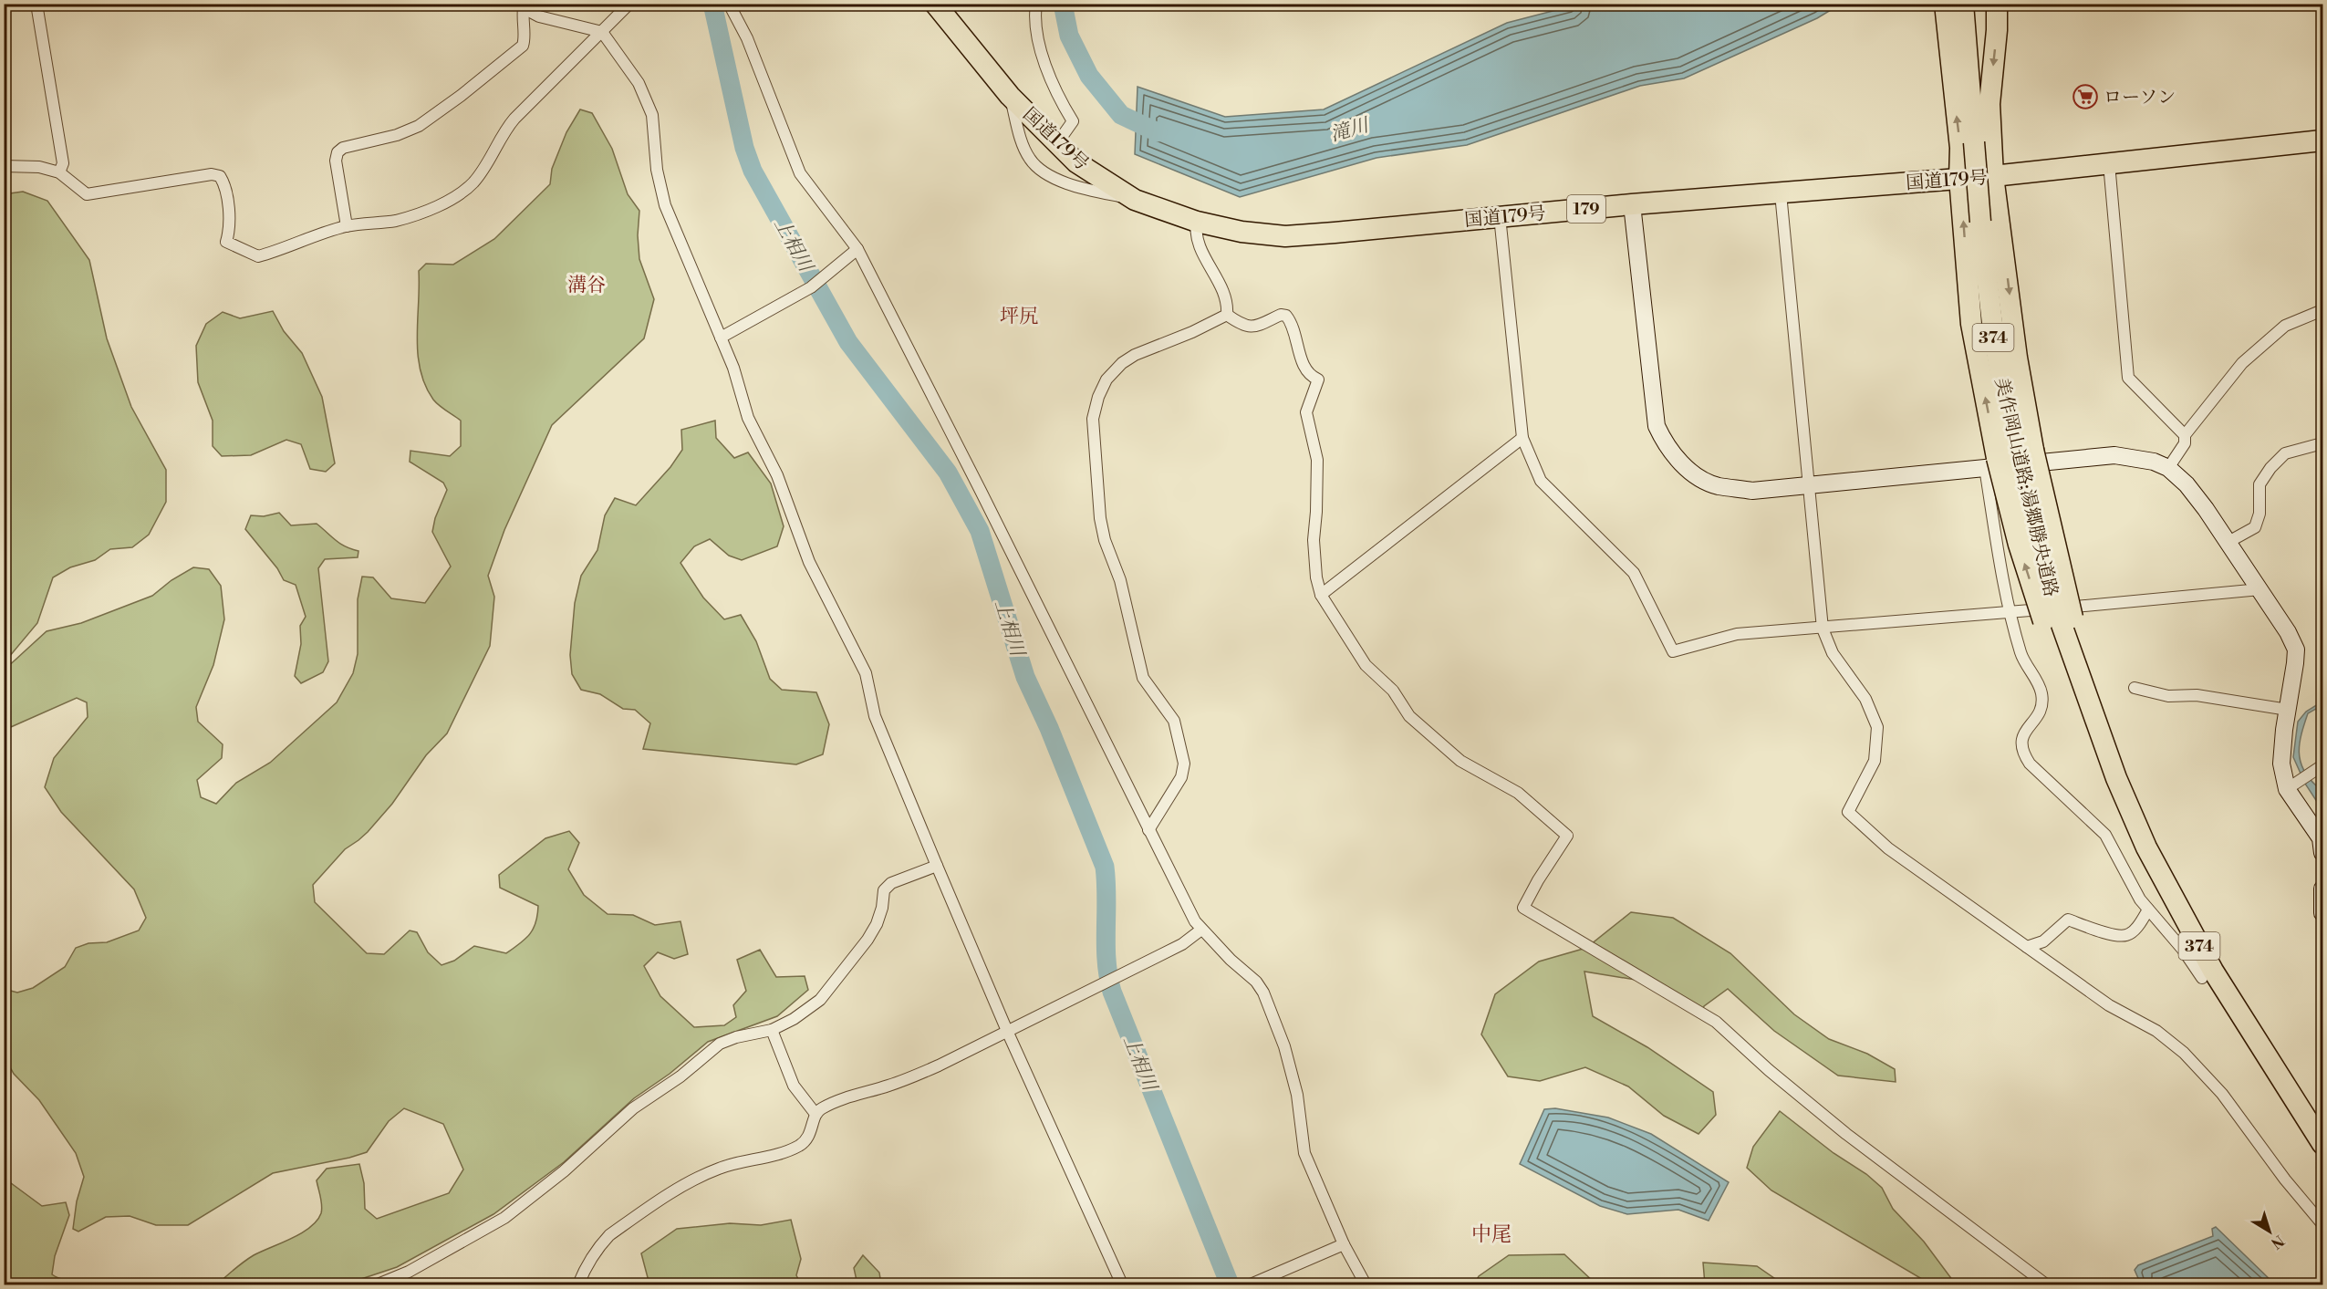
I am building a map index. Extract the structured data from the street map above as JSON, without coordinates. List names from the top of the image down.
{
  "streets": {
    "highway": [
      "国道179号",
      "179",
      "374",
      "美作岡山道路;湯郷勝央道路"
    ]
  },
  "districts": ["溝谷", "坪尻", "中尾"],
  "water": ["滝川", "上相川"],
  "places": {
    "supermarket": ["ローソン"]
  },
  "north": "bottom right"
}
